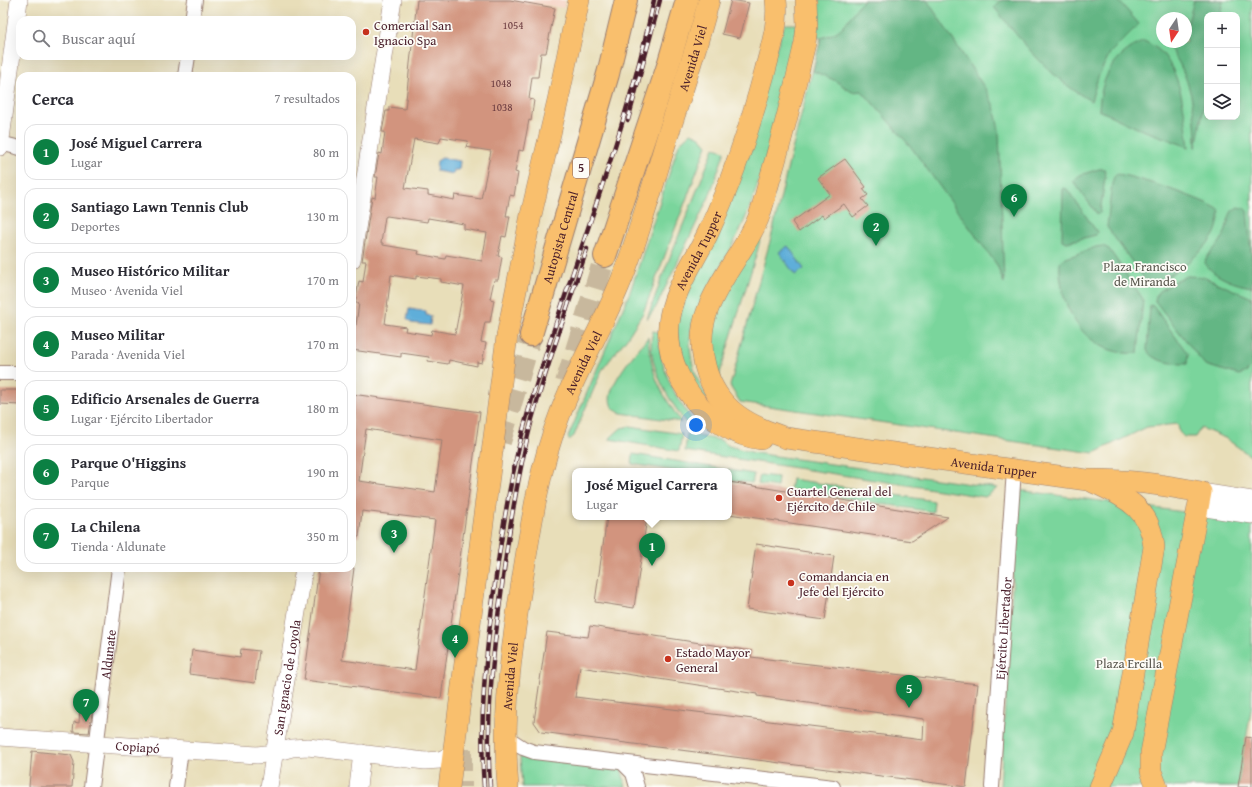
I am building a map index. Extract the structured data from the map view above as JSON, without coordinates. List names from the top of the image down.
{
  "streets": {
    "highway": ["5", "Autopista Central"],
    "main road": ["Avenida Viel", "Avenida Tupper"],
    "street": [
      "Ejército Libertador",
      "Aldunate",
      "San Ignacio de Loyola",
      "Copiapó"
    ]
  },
  "crossings": [
    ["Avenida Tupper", "Ejército Libertador"],
    ["Aldunate", "Copiapó"],
    ["San Ignacio de Loyola", "Copiapó"]
  ],
  "parks": ["Plaza Francisco de Miranda", "Plaza Ercilla"],
  "places": [
    "Comercial San Ignacio Spa",
    "Cuartel General del Ejército de Chile",
    "Comandancia en Jefe del Ejército",
    "Estado Mayor General"
  ],
  "house_numbers": ["1054", "1048", "1038"],
  "north": "bottom",
  "page": {
    "map_buttons": ["+", "−"],
    "search": "Buscar aquí",
    "heading": ["Cerca", "7 resultados"],
    "list": [
      {
        "mark": "1",
        "name": "José Miguel Carrera",
        "note": "Lugar",
        "value": "80 m"
      },
      {
        "mark": "2",
        "name": "Santiago Lawn Tennis Club",
        "note": "Deportes",
        "value": "130 m"
      },
      {
        "mark": "3",
        "name": "Museo Histórico Militar",
        "note": "Museo · Avenida Viel",
        "value": "170 m"
      },
      {
        "mark": "4",
        "name": "Museo Militar",
        "note": "Parada · Avenida Viel",
        "value": "170 m"
      },
      {
        "mark": "5",
        "name": "Edificio Arsenales de Guerra",
        "note": "Lugar · Ejército Libertador",
        "value": "180 m"
      },
      {
        "mark": "6",
        "name": "Parque O'Higgins",
        "note": "Parque",
        "value": "190 m"
      },
      {
        "mark": "7",
        "name": "La Chilena",
        "note": "Tienda · Aldunate",
        "value": "350 m"
      }
    ],
    "pins": [
      "6",
      "2",
      "3",
      "1",
      "4",
      "5",
      "7"
    ],
    "popup": ["José Miguel Carrera", "Lugar"]
  }
}
